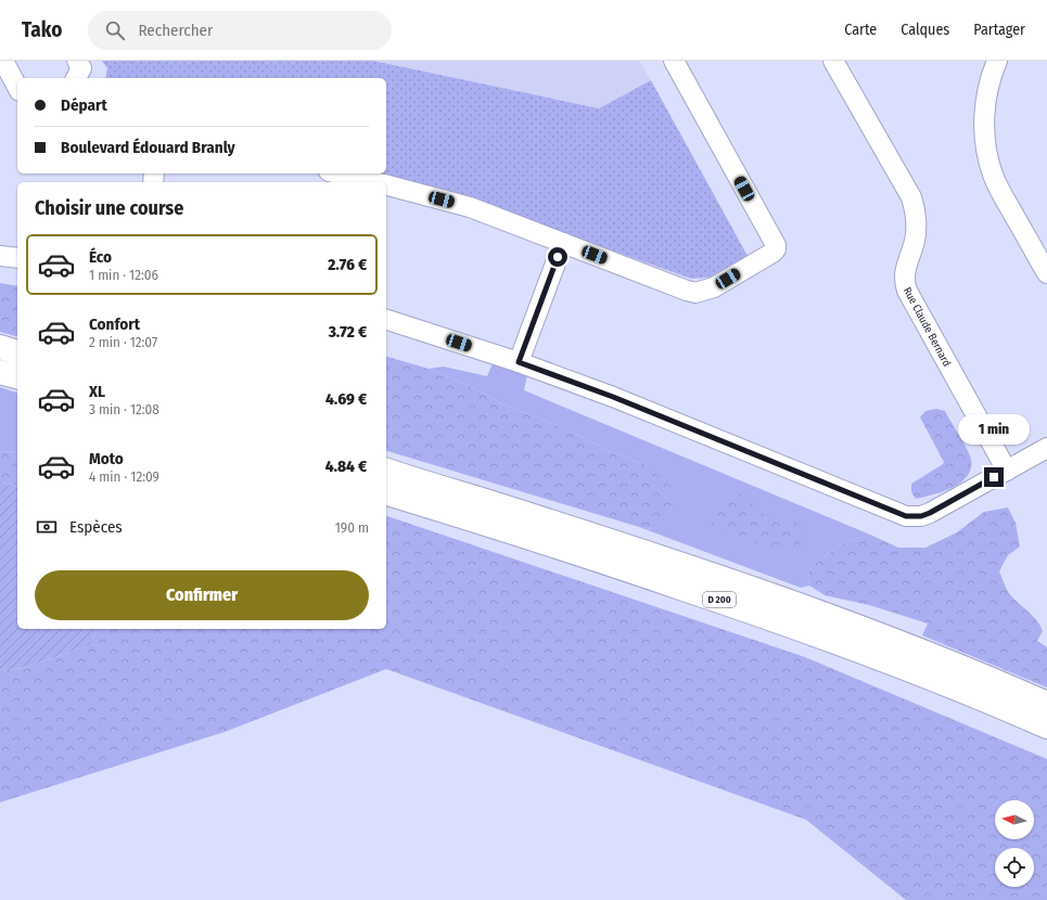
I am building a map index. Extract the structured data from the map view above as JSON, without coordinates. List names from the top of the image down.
{
  "streets": {
    "main road": ["D 200"],
    "street": ["Rue Claude Bernard"]
  },
  "north": "left",
  "page": {
    "header": "Tako",
    "search": "Rechercher",
    "nav": ["Carte", "Calques", "Partager"],
    "banner": ["Départ", "Boulevard Édouard Branly"],
    "heading": "Choisir une course",
    "list": [
      {
        "name": "Éco",
        "note": "1 min · 12:06",
        "value": "2.76 €"
      },
      {
        "name": "Confort",
        "note": "2 min · 12:07",
        "value": "3.72 €"
      },
      {
        "name": "XL",
        "note": "3 min · 12:08",
        "value": "4.69 €"
      },
      {
        "name": "Moto",
        "note": "4 min · 12:09",
        "value": "4.84 €"
      }
    ],
    "bubble": "1 min",
    "pay": ["Espèces", "190 m"],
    "buttons": "Confirmer"
  }
}
